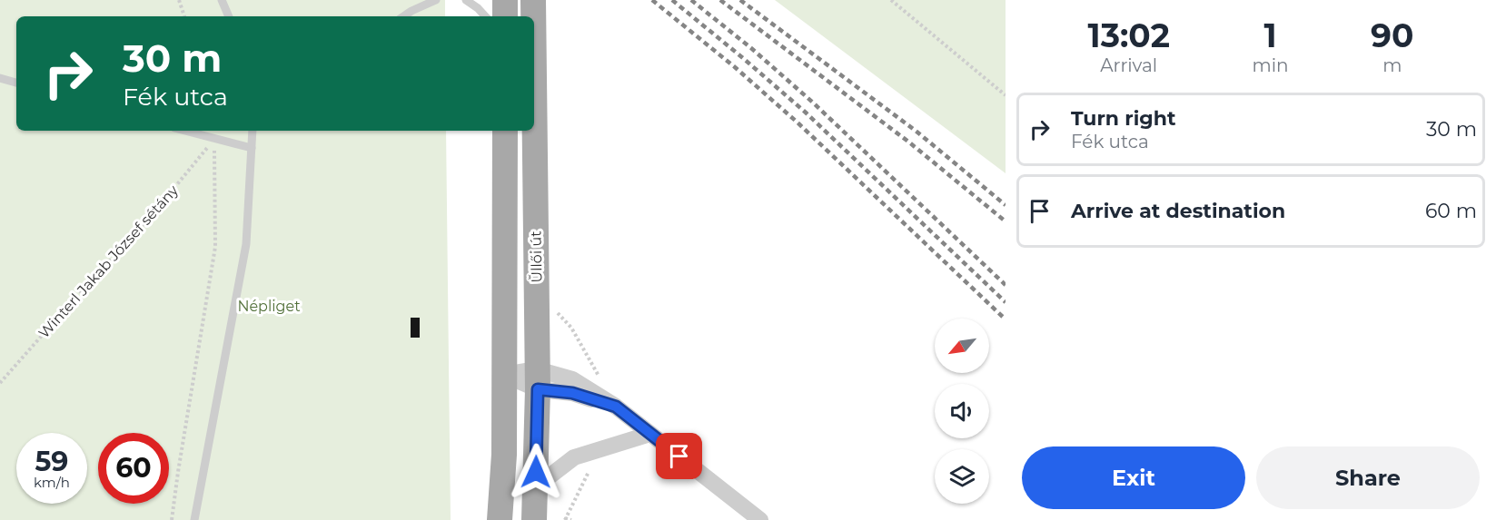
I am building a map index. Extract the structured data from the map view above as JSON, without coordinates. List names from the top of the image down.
{
  "streets": {
    "main road": ["Üllői út"],
    "path": ["Winterl Jakab József sétány"]
  },
  "parks": ["Népliget"],
  "north": "bottom left",
  "page": {
    "eta": [
      "13:02",
      "Arrival",
      "1",
      "min",
      "90",
      "m"
    ],
    "turn": ["30 m", "Fék utca"],
    "list": [
      {
        "name": "Turn right",
        "note": "Fék utca",
        "value": "30 m"
      },
      {
        "name": "Arrive at destination",
        "value": "60 m"
      }
    ],
    "speed": "59 km/h",
    "limit": "60",
    "buttons": ["Exit", "Share"]
  }
}
